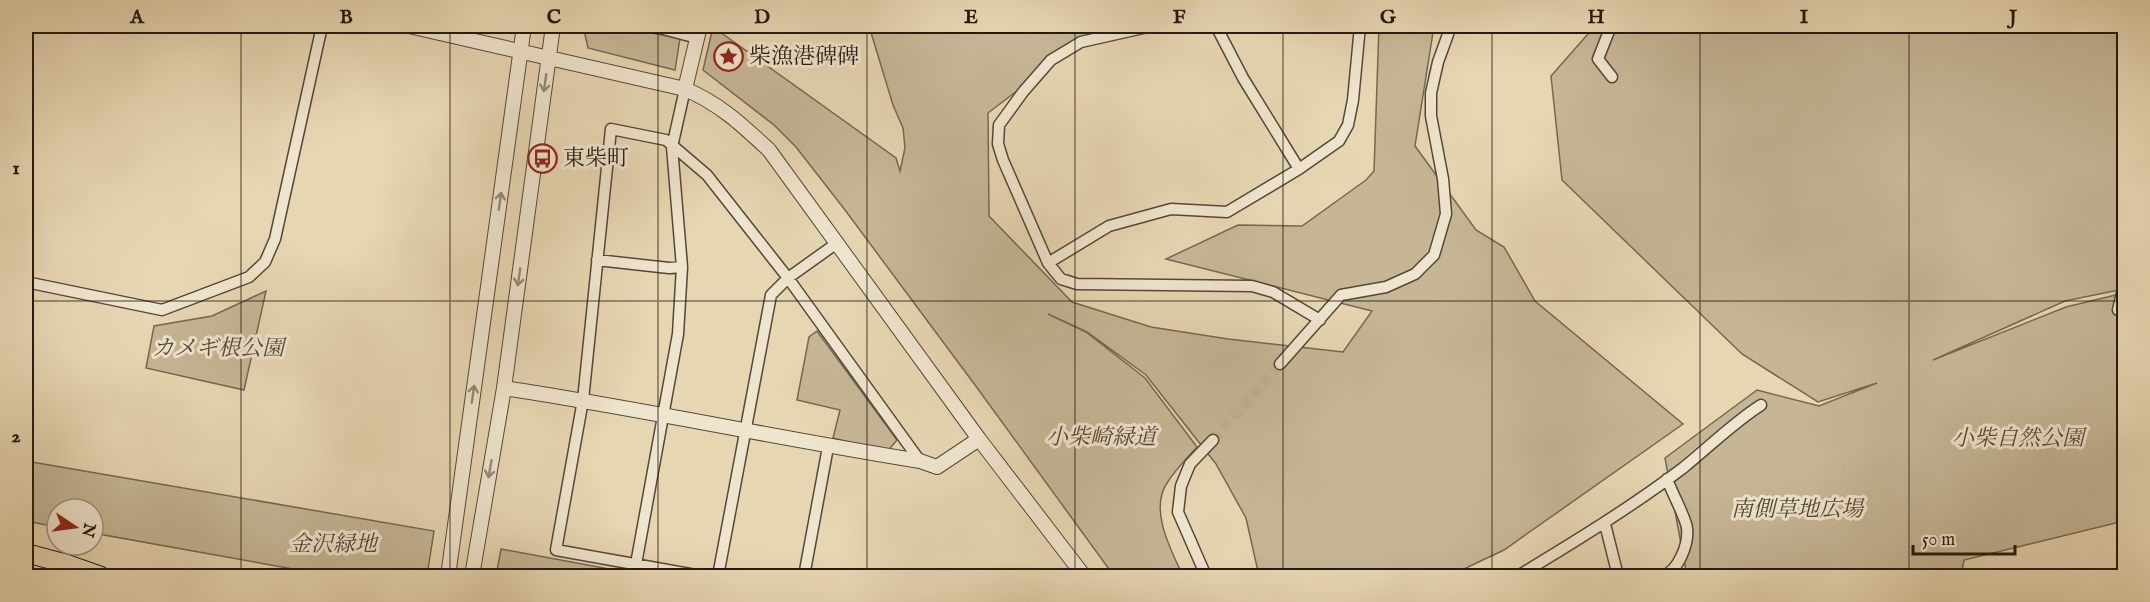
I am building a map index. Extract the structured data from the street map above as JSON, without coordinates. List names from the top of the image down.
{
  "parks": [
    "カメギ根公園",
    "小柴崎緑道",
    "小柴自然公園",
    "南側草地広場",
    "金沢緑地"
  ],
  "places": {
    "place": ["柴漁港碑碑"],
    "bus stop": ["東柴町"]
  },
  "scale_bar": "50 m",
  "north": "right",
  "grid": {
    "columns": [
      "A",
      "B",
      "C",
      "D",
      "E",
      "F",
      "G",
      "H",
      "I",
      "J"
    ],
    "rows": ["1", "2"]
  }
}
